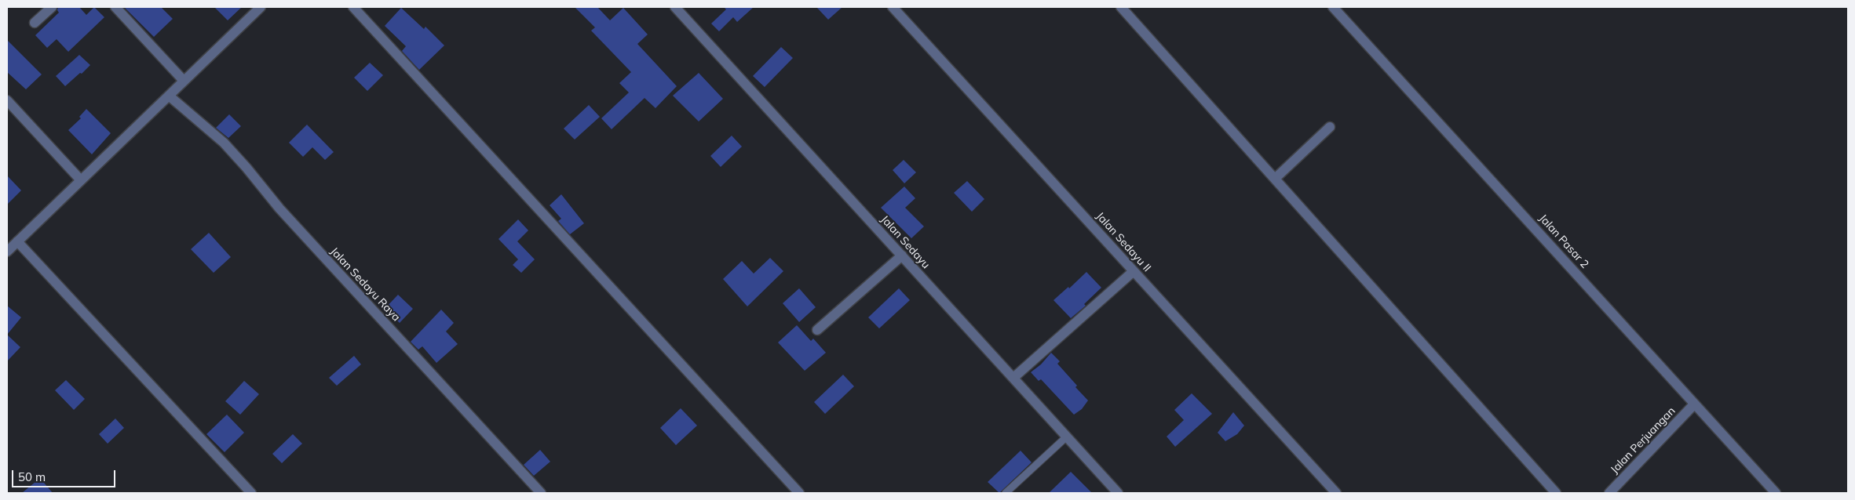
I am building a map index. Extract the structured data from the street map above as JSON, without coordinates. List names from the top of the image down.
{
  "streets": {
    "street": [
      "Jalan Pasar 2",
      "Jalan Sedayu",
      "Jalan Sedayu II",
      "Jalan Sedayu Raya",
      "Jalan Perjuangan"
    ]
  },
  "crossings": [
    ["Jalan Pasar 2", "Jalan Perjuangan"]
  ],
  "scale_bar": "50 m"
}
